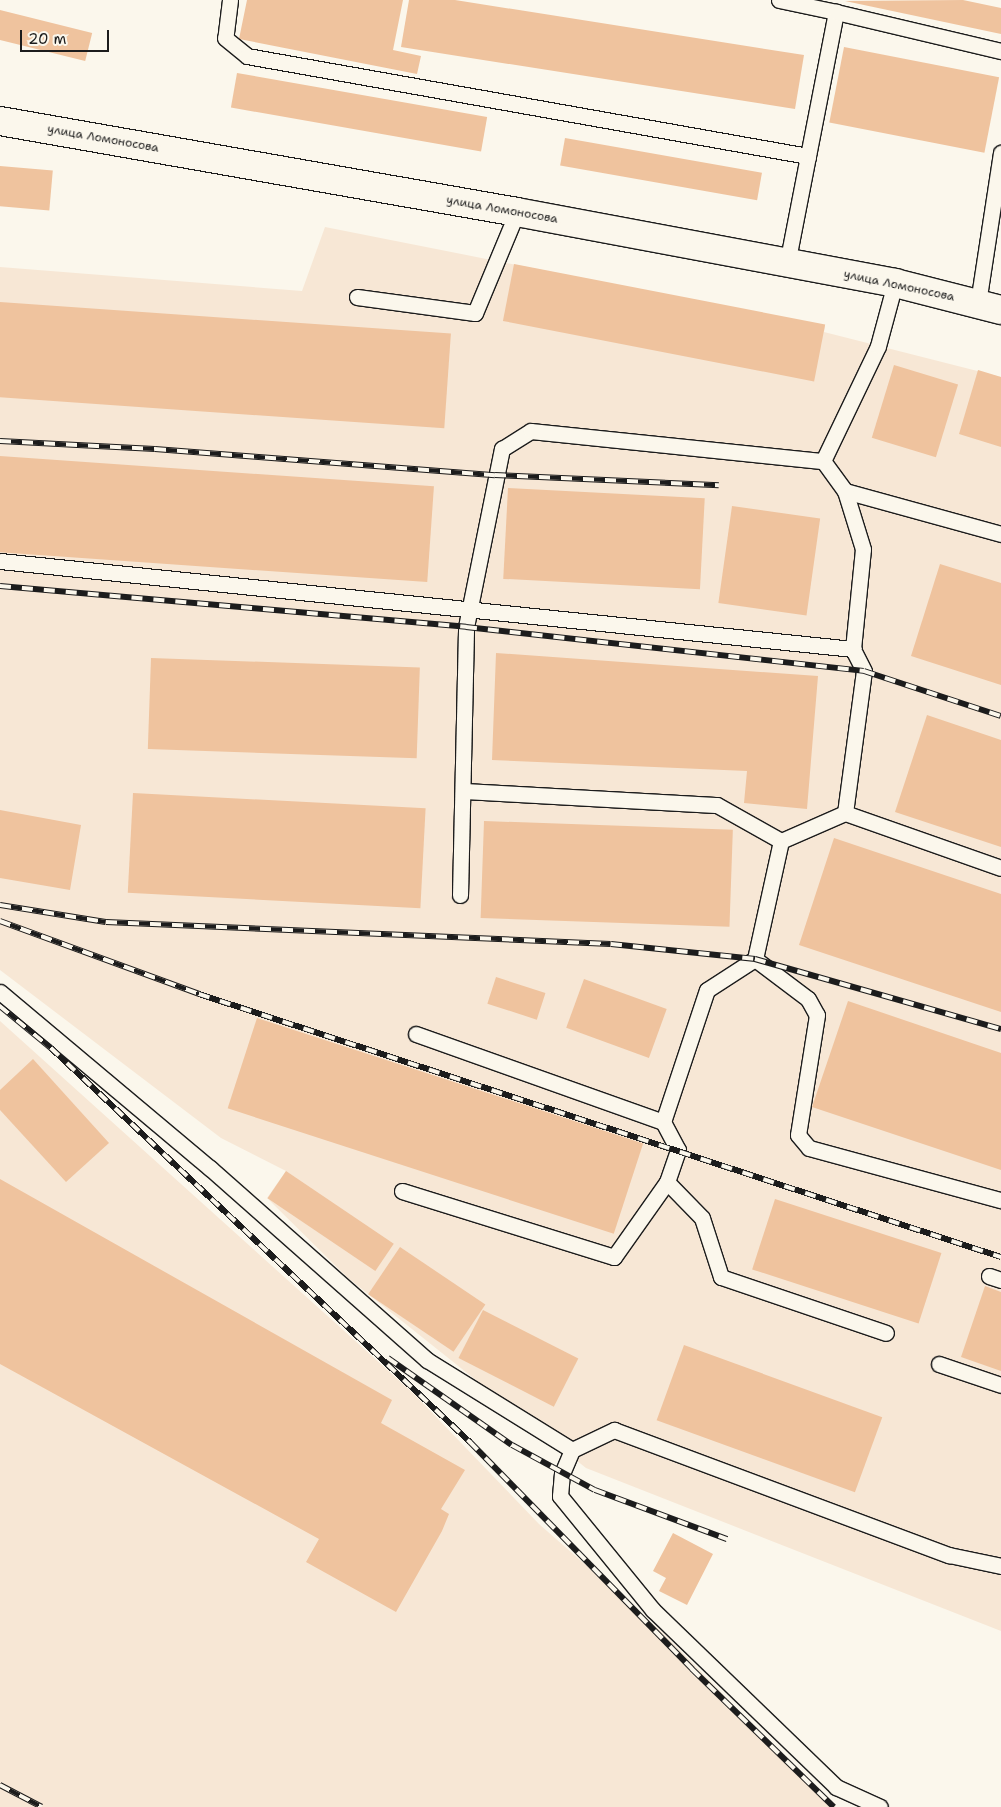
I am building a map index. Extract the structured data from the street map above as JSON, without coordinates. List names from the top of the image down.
{
  "streets": {
    "street": ["улица Ломоносова"]
  },
  "scale_bar": "20 m"
}
